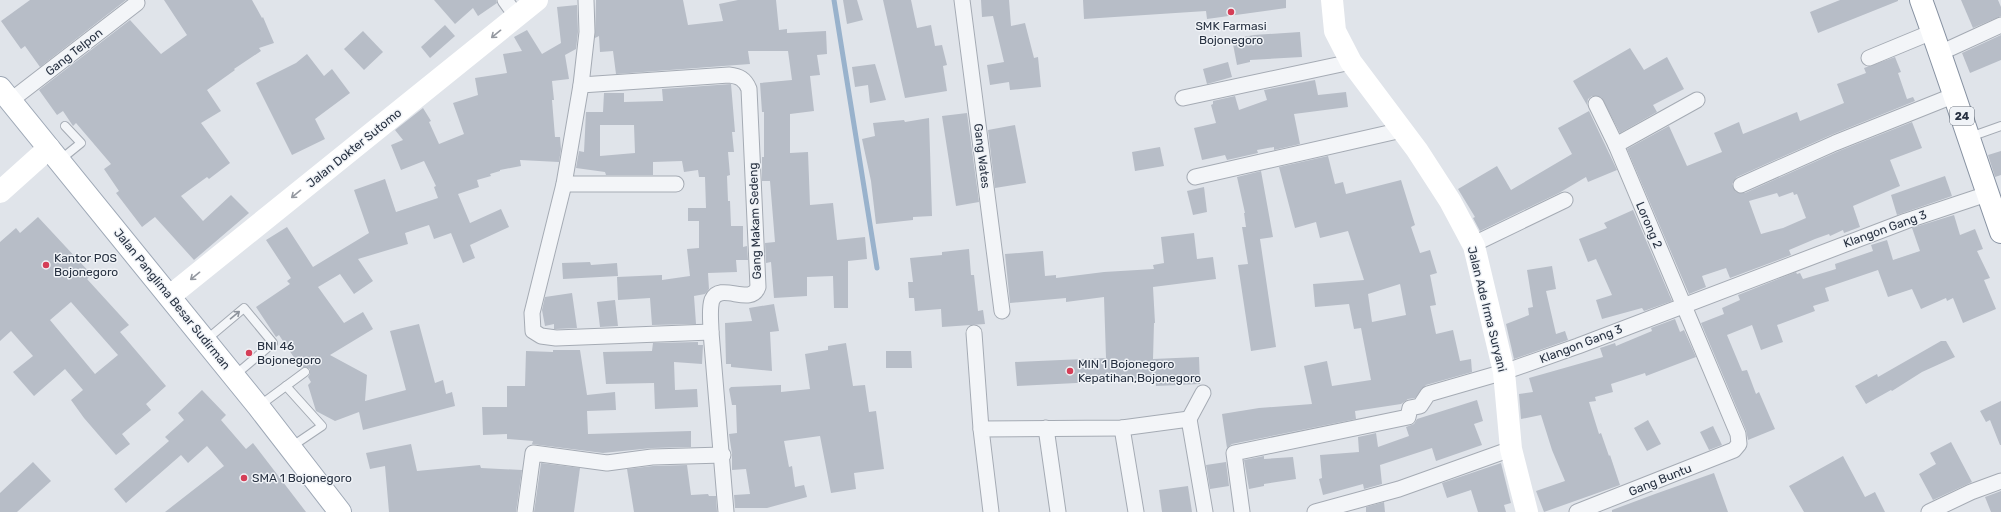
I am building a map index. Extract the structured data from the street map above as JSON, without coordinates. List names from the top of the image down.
{
  "streets": {
    "main road": [
      "24",
      "Jalan Dokter Sutomo",
      "Jalan Panglima Besar Sudirman",
      "Jalan Ade Irma Suryani"
    ],
    "street": [
      "Gang Telpon",
      "Gang Wates",
      "Gang Makam Sedeng",
      "Lorong 2",
      "Klangon Gang 3",
      "Gang Buntu"
    ]
  },
  "crossings": [
    ["Gang Telpon", "Jalan Panglima Besar Sudirman"],
    ["24", "Klangon Gang 3"],
    ["Jalan Dokter Sutomo", "Jalan Panglima Besar Sudirman"],
    ["Lorong 2", "Klangon Gang 3"],
    ["Lorong 2", "Gang Buntu"],
    ["Klangon Gang 3", "Jalan Ade Irma Suryani"]
  ],
  "one_way": ["Jalan Dokter Sutomo"],
  "places": [
    "SMK Farmasi Bojonegoro",
    "Kantor POS Bojonegoro",
    "BNI 46 Bojonegoro",
    "MIN 1 Bojonegoro Kepatihan,Bojonegoro",
    "SMA 1 Bojonegoro"
  ]
}
